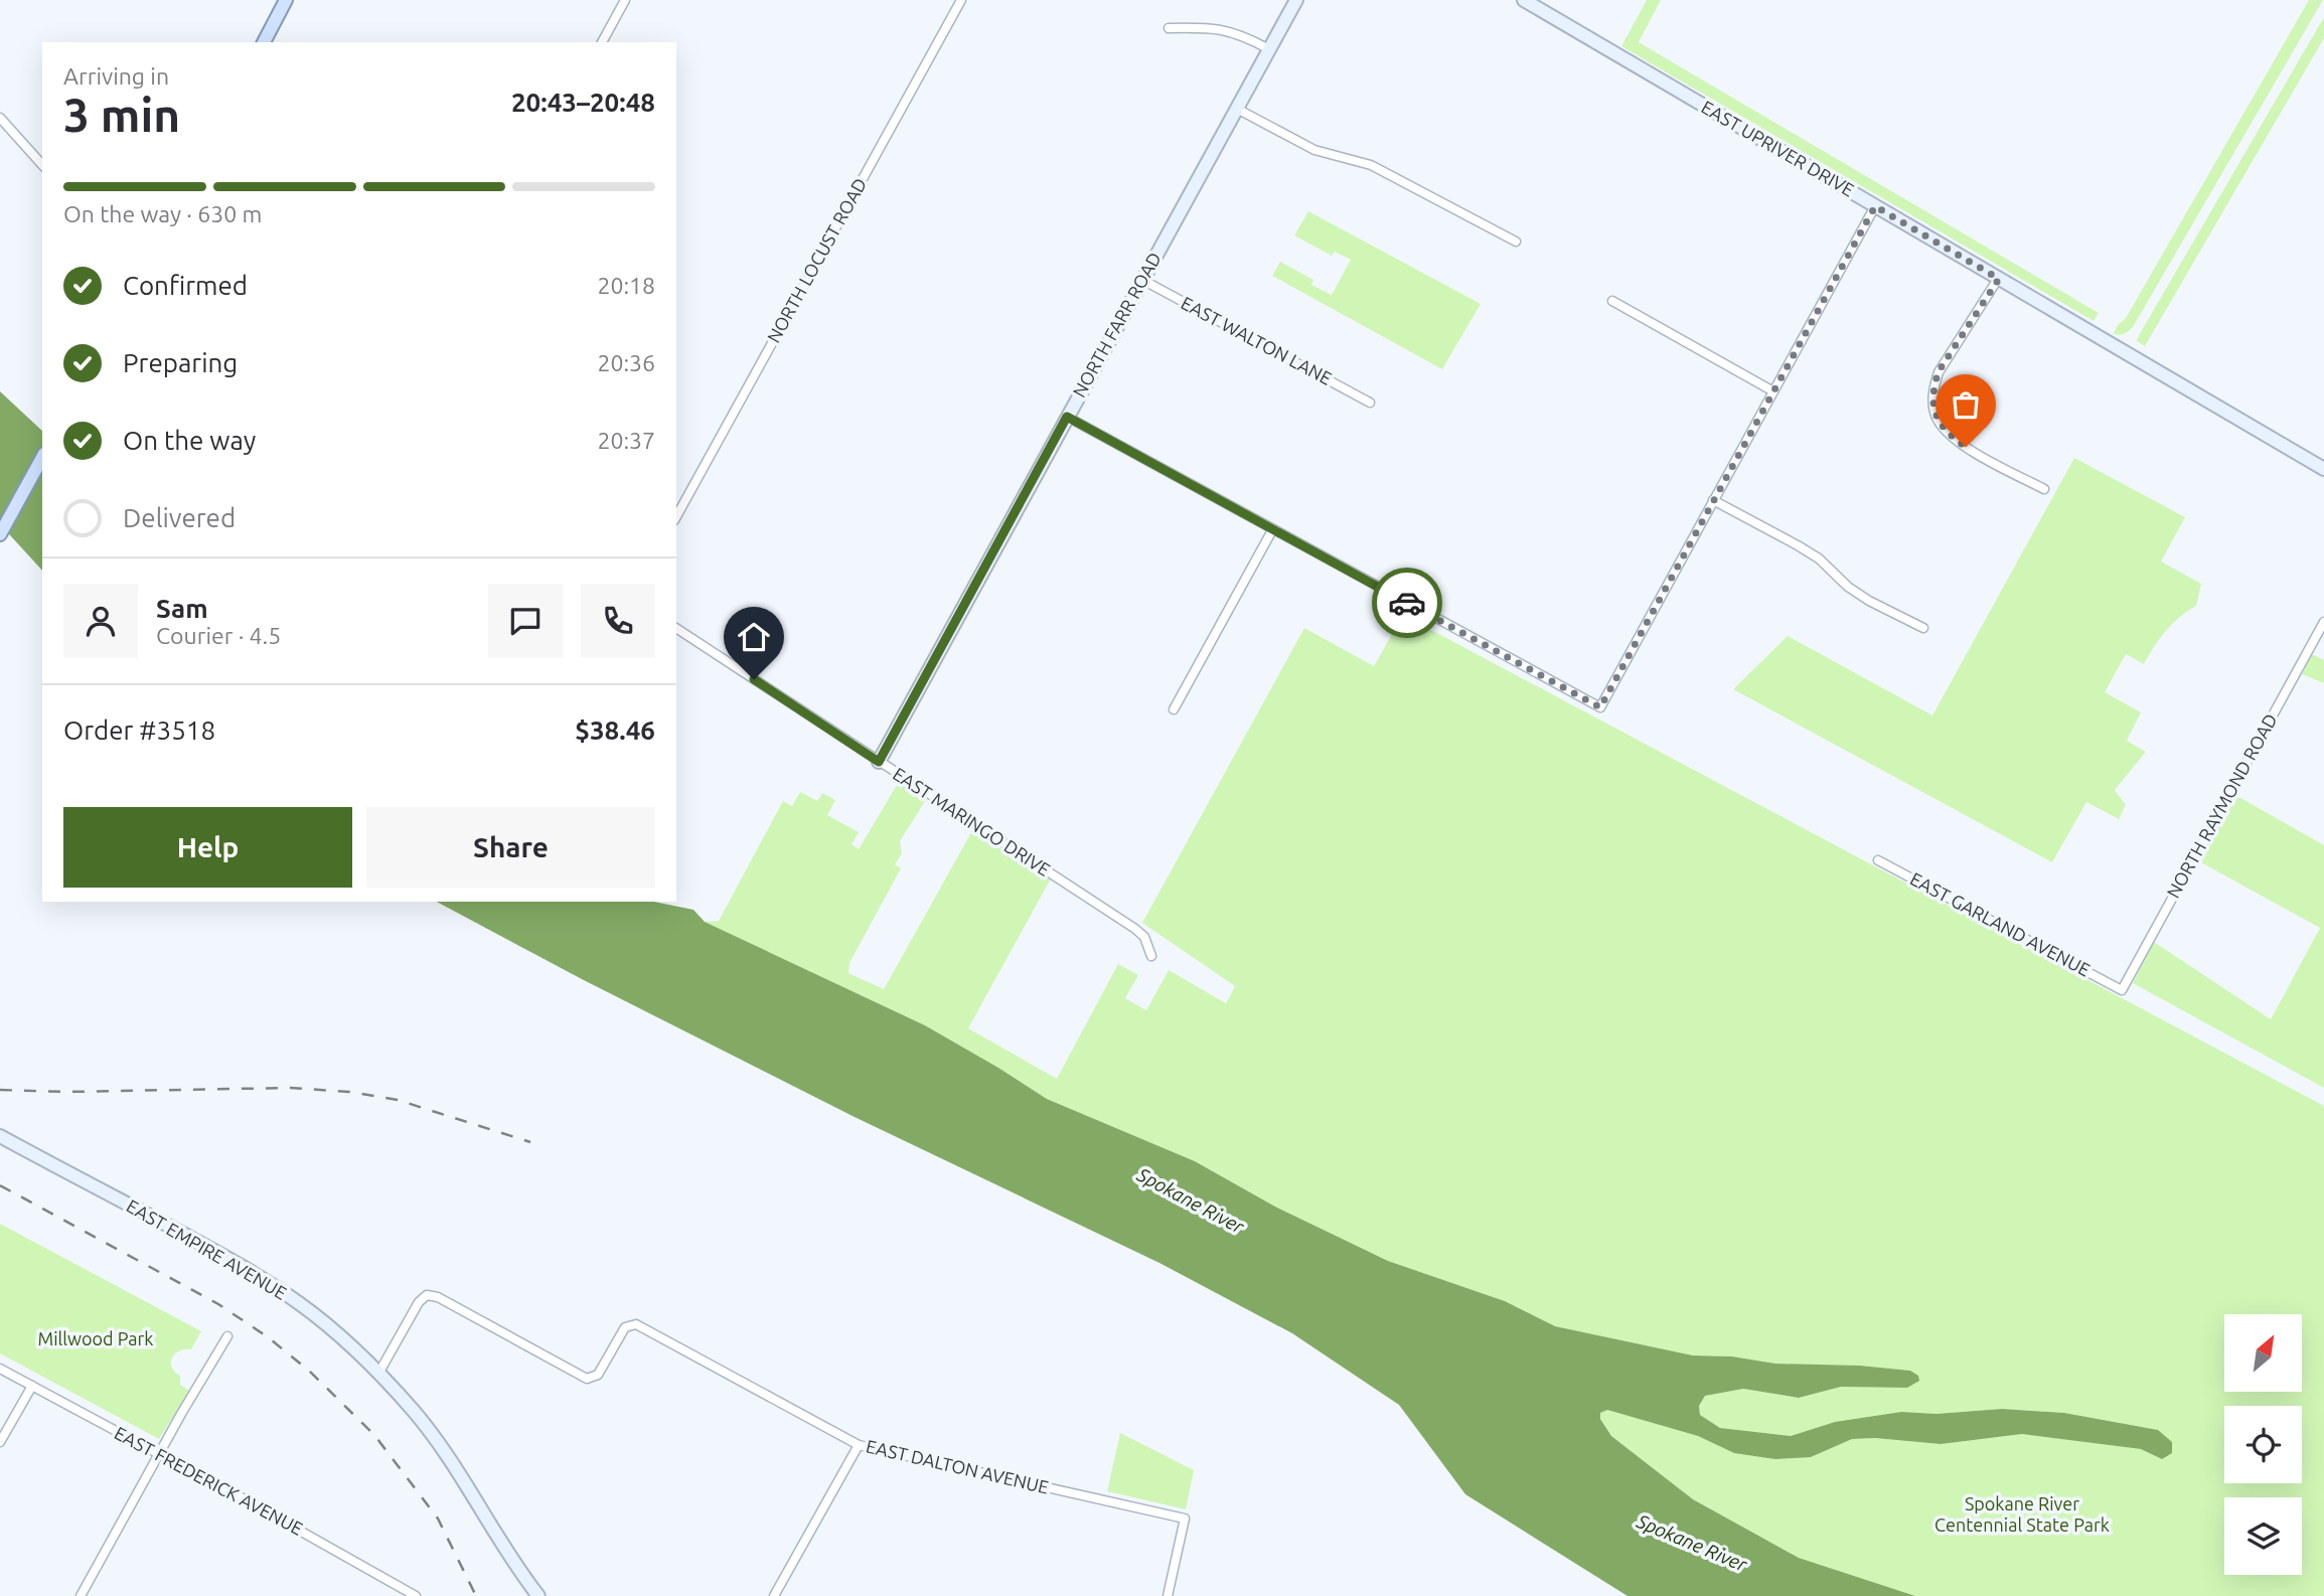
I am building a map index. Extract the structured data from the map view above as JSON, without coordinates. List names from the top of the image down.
{
  "streets": {
    "street": [
      "EAST UPRIVER DRIVE",
      "NORTH LOCUST ROAD",
      "NORTH FARR ROAD",
      "EAST WALTON LANE",
      "NORTH RAYMOND ROAD",
      "EAST MARINGO DRIVE",
      "EAST GARLAND AVENUE",
      "EAST EMPIRE AVENUE",
      "EAST DALTON AVENUE",
      "EAST FREDERICK AVENUE"
    ]
  },
  "crossings": [
    ["NORTH FARR ROAD", "EAST WALTON LANE"],
    ["NORTH FARR ROAD", "EAST MARINGO DRIVE"],
    ["NORTH RAYMOND ROAD", "EAST GARLAND AVENUE"],
    ["EAST EMPIRE AVENUE", "EAST DALTON AVENUE"]
  ],
  "water": ["Spokane River"],
  "parks": ["Millwood Park", "Spokane River Centennial State Park"],
  "north": "top right",
  "page": {
    "heading": ["3 min", "Arriving in", "20:43–20:48"],
    "panel": [
      "Sam",
      "Courier · 4.5",
      "Order #3518",
      "$38.46"
    ],
    "bar": "On the way · 630 m",
    "list": [
      ["Confirmed", "20:18"],
      ["Preparing", "20:36"],
      ["On the way", "20:37"],
      "Delivered"
    ],
    "buttons": ["Help", "Share"]
  }
}
